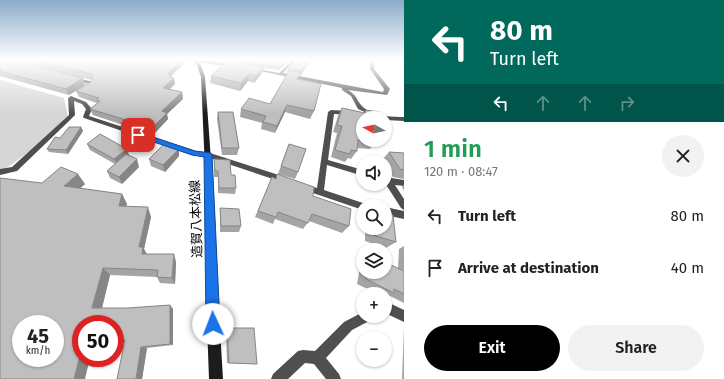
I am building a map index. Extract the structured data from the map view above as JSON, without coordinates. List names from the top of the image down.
{
  "streets": {
    "main road": ["造賀八本松線"]
  },
  "north": "left",
  "page": {
    "turn": ["80 m", "Turn left"],
    "map_buttons": ["+", "−"],
    "heading": ["1 min", "120 m · 08:47"],
    "list": [
      {
        "name": "Turn left",
        "value": "80 m"
      },
      {
        "name": "Arrive at destination",
        "value": "40 m"
      }
    ],
    "speed": "45 km/h",
    "limit": "50",
    "buttons": ["Exit", "Share"]
  }
}
